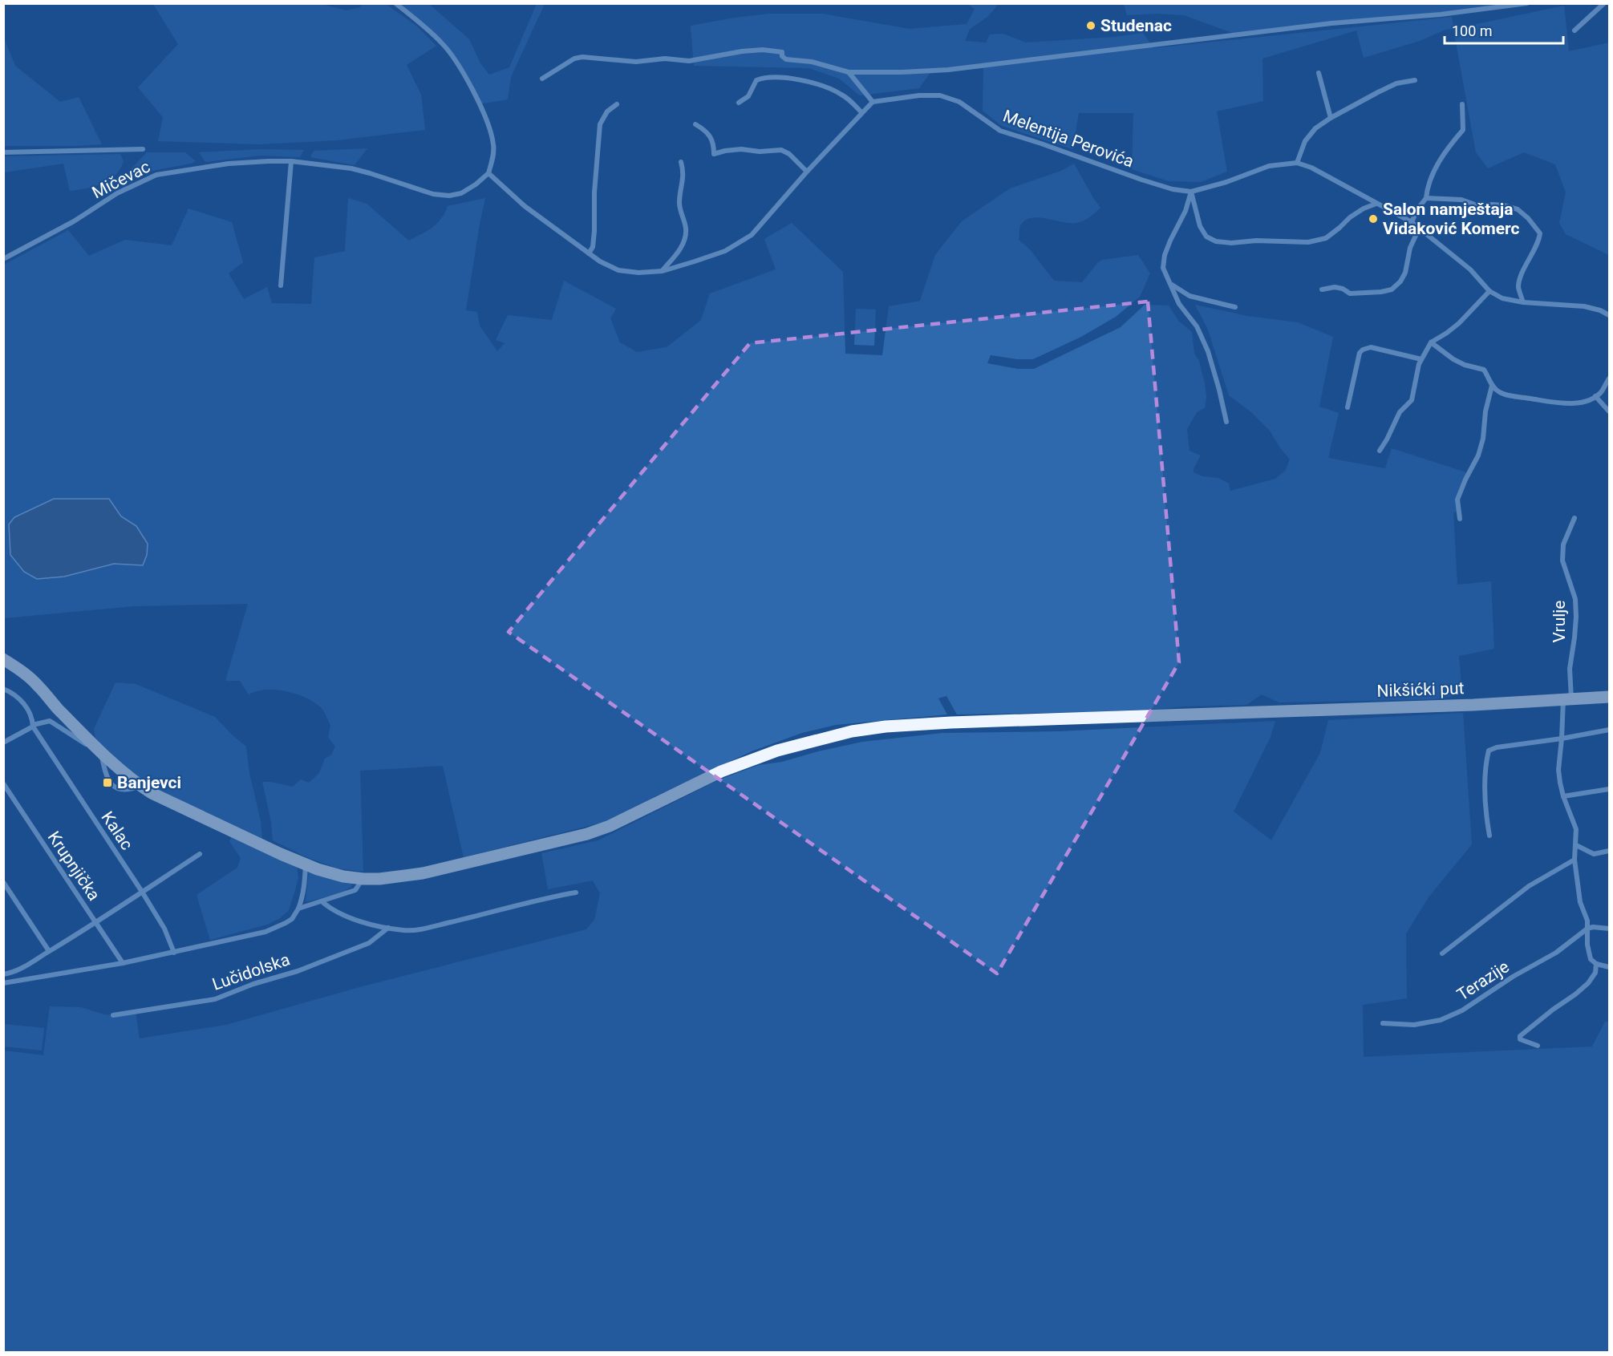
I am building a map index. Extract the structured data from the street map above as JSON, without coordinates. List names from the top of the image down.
{
  "streets": {
    "main road": ["Nikšićki put"],
    "street": [
      "Melentija Perovića",
      "Mičevac",
      "Vrulje",
      "Kalac",
      "Krupnjička",
      "Lučidolska",
      "Terazije"
    ]
  },
  "crossings": [
    ["Vrulje", "Nikšićki put"]
  ],
  "places": {
    "other": ["Studenac", "Salon namještaja Vidaković Komerc"],
    "transit": ["Banjevci"]
  },
  "scale_bar": "100 m"
}
